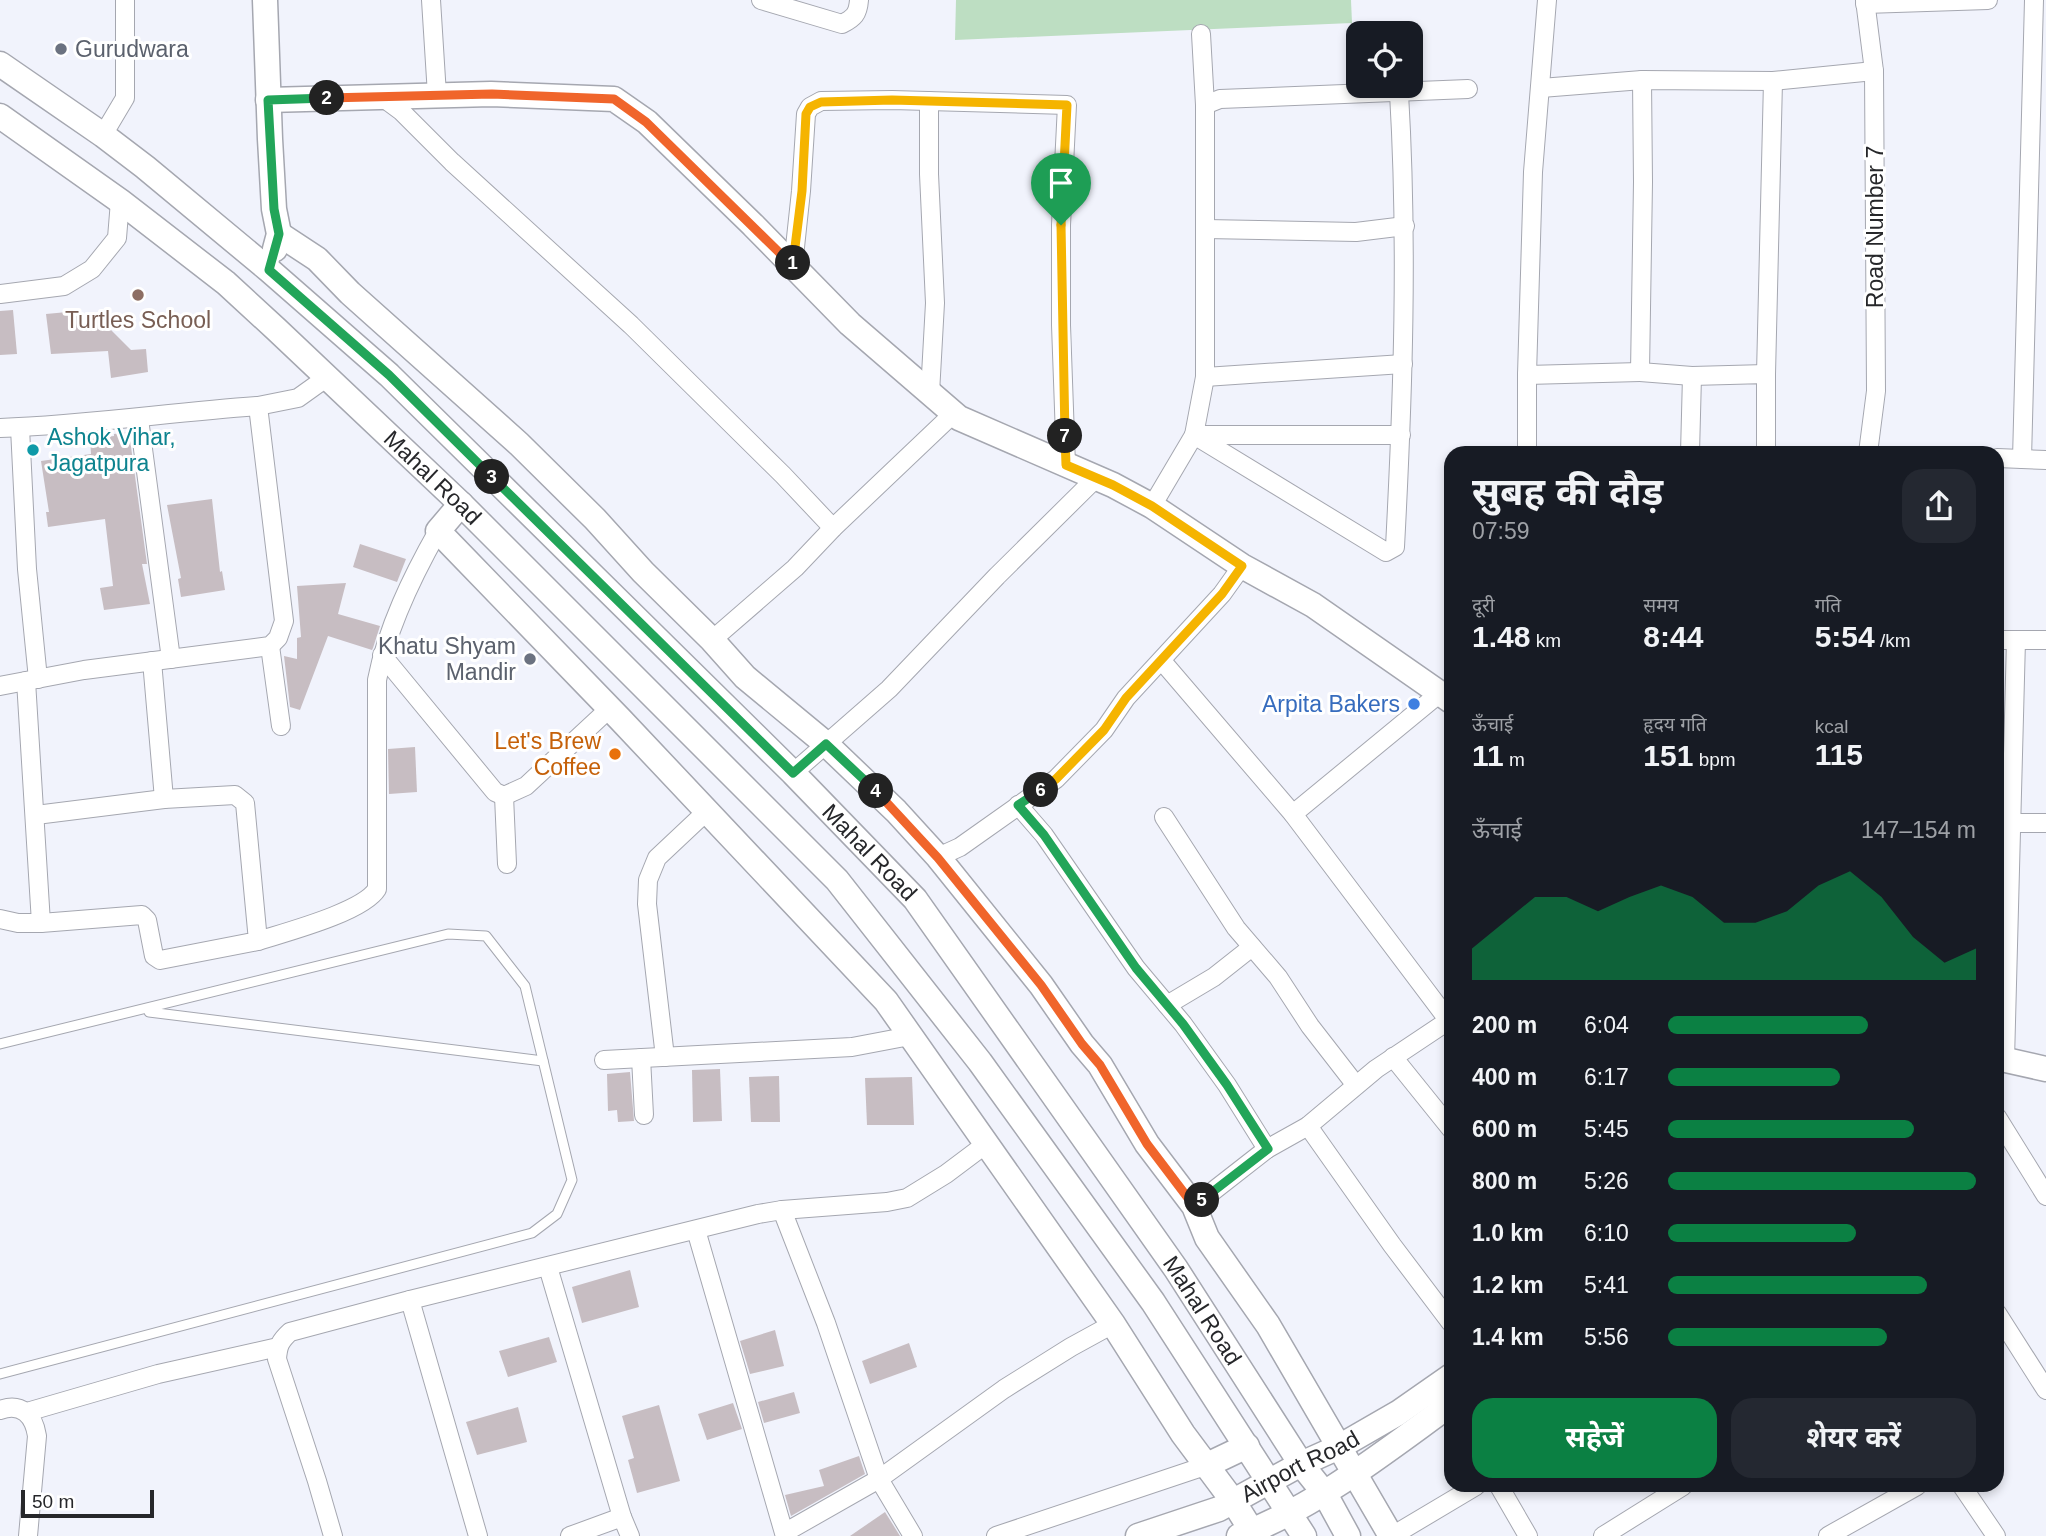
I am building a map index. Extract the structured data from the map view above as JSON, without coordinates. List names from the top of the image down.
{
  "streets": {
    "street": ["Road Number 7", "Mahal Road", "Airport Road"]
  },
  "crossings": [
    ["Mahal Road", "Airport Road"]
  ],
  "places": [
    "Gurudwara",
    "Turtles School",
    "Ashok Vihar, Jagatpura",
    "Khatu Shyam Mandir",
    "Arpita Bakers",
    "Let's Brew Coffee"
  ],
  "scale_bar": "50 m",
  "page": {
    "pins": [
      "2",
      "1",
      "7",
      "3",
      "6",
      "4",
      "5"
    ],
    "heading": ["सुबह की दौड़", "07:59"],
    "stats": [
      ["दूरी", "1.48 km"],
      ["समय", "8:44"],
      ["गति", "5:54 /km"],
      ["ऊँचाई", "11 m"],
      ["हृदय गति", "151 bpm"],
      ["kcal", "115"]
    ],
    "chart": ["ऊँचाई", "147–154 m"],
    "list": [
      {
        "name": "200 m",
        "note": "6:04"
      },
      {
        "name": "400 m",
        "note": "6:17"
      },
      {
        "name": "600 m",
        "note": "5:45"
      },
      {
        "name": "800 m",
        "note": "5:26"
      },
      {
        "name": "1.0 km",
        "note": "6:10"
      },
      {
        "name": "1.2 km",
        "note": "5:41"
      },
      {
        "name": "1.4 km",
        "note": "5:56"
      }
    ],
    "buttons": ["सहेजें", "शेयर करें"],
    "scale": "50 m"
  }
}
